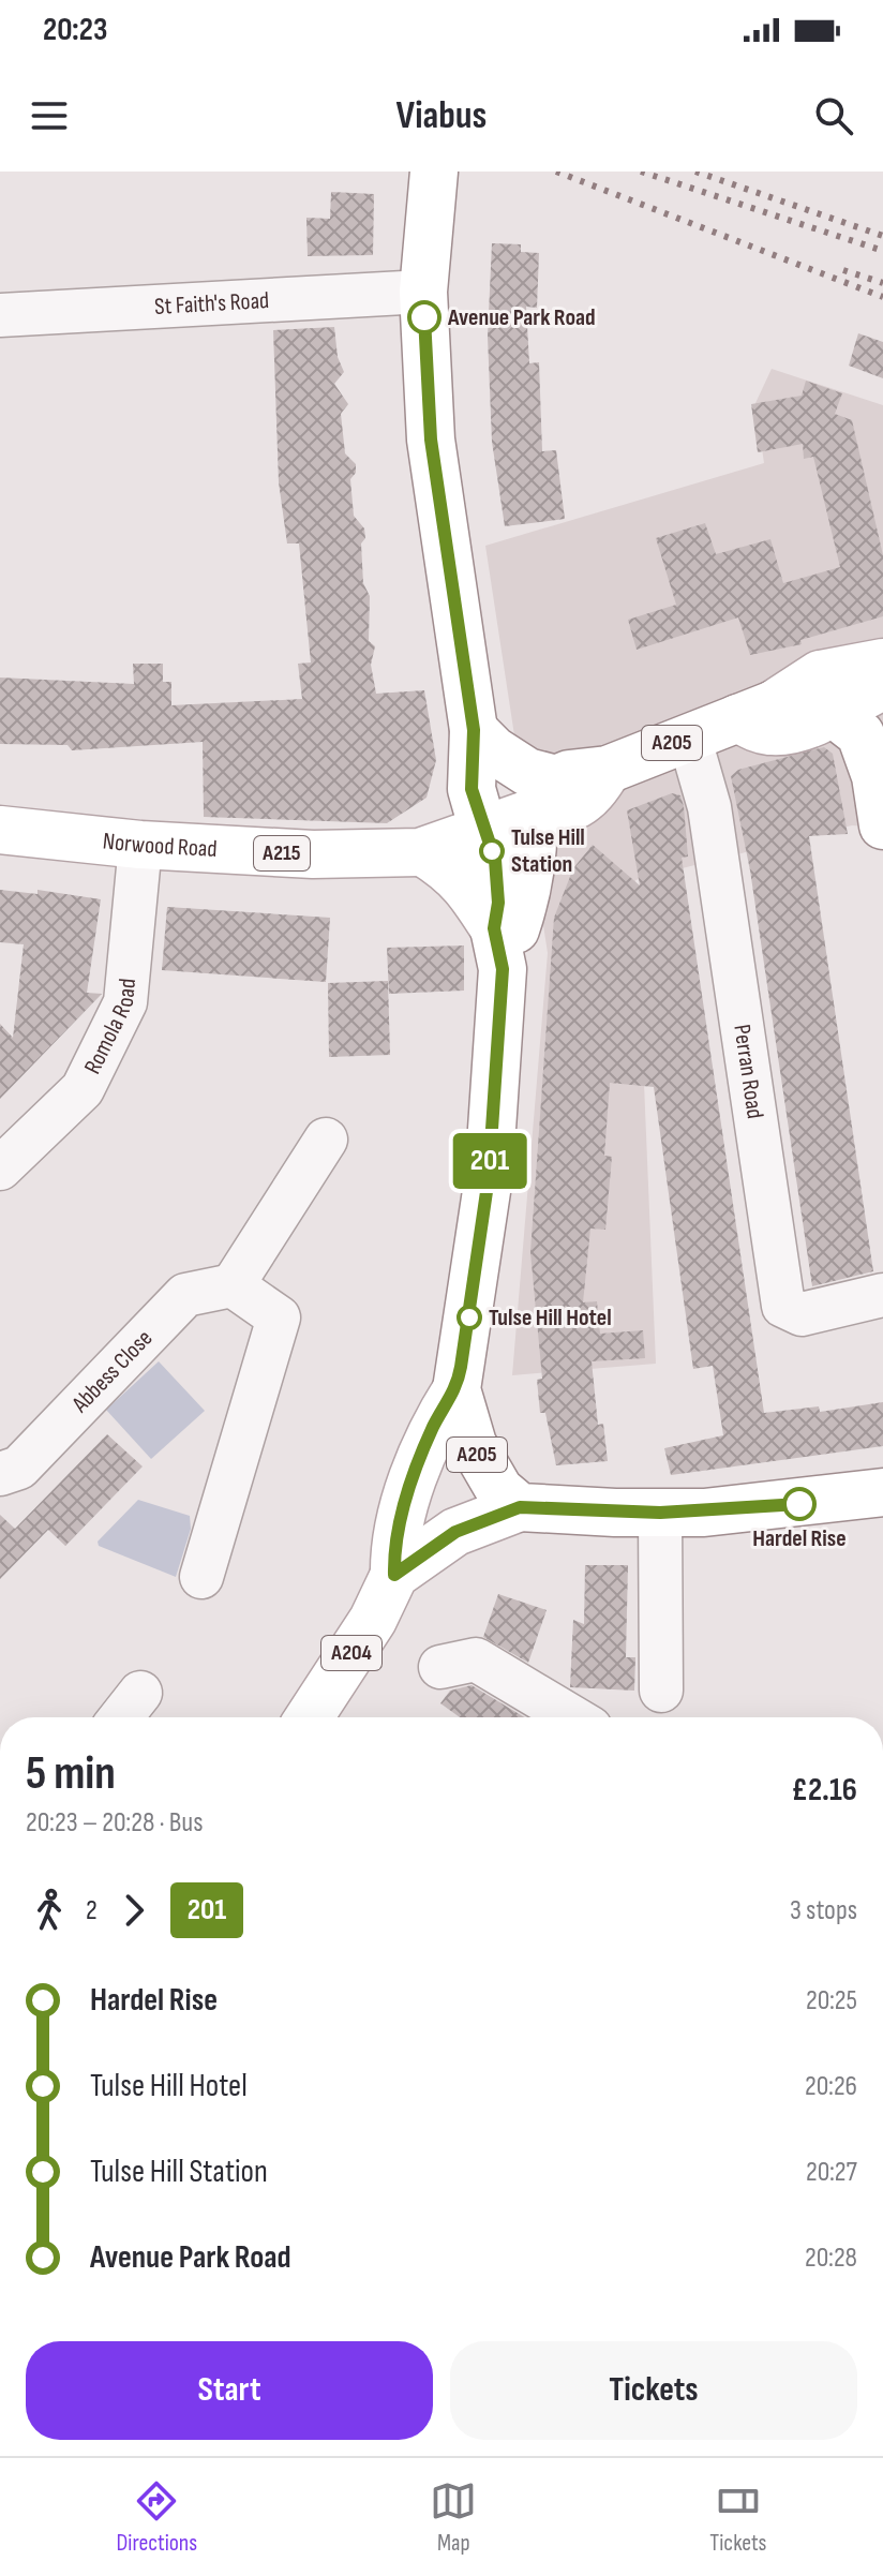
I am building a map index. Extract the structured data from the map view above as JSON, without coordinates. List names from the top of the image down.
{
  "streets": {
    "main road": [
      "A205",
      "Norwood Road",
      "A215",
      "A204"
    ],
    "street": [
      "St Faith's Road",
      "Romola Road",
      "Perran Road",
      "Abbess Close"
    ]
  },
  "crossings": [
    ["St Faith's Road", "A205"],
    ["A205", "Norwood Road"],
    ["A205", "A204"],
    ["Norwood Road", "Romola Road"],
    ["Norwood Road", "Perran Road"]
  ],
  "places": [
    "Avenue Park Road",
    "Tulse Hill Station",
    "Tulse Hill Hotel",
    "Hardel Rise"
  ],
  "lines": ["bus line 201"],
  "page": {
    "status": "20:23",
    "header": "Viabus",
    "on_map": "201",
    "heading": ["5 min", "20:23 – 20:28 · Bus", "£2.16"],
    "legs": ["2", "201", "3 stops"],
    "list": [
      {
        "name": "Hardel Rise",
        "value": "20:25"
      },
      {
        "name": "Tulse Hill Hotel",
        "value": "20:26"
      },
      {
        "name": "Tulse Hill Station",
        "value": "20:27"
      },
      {
        "name": "Avenue Park Road",
        "value": "20:28"
      }
    ],
    "buttons": ["Start", "Tickets"],
    "tabs": ["Directions", "Map", "Tickets"]
  }
}
